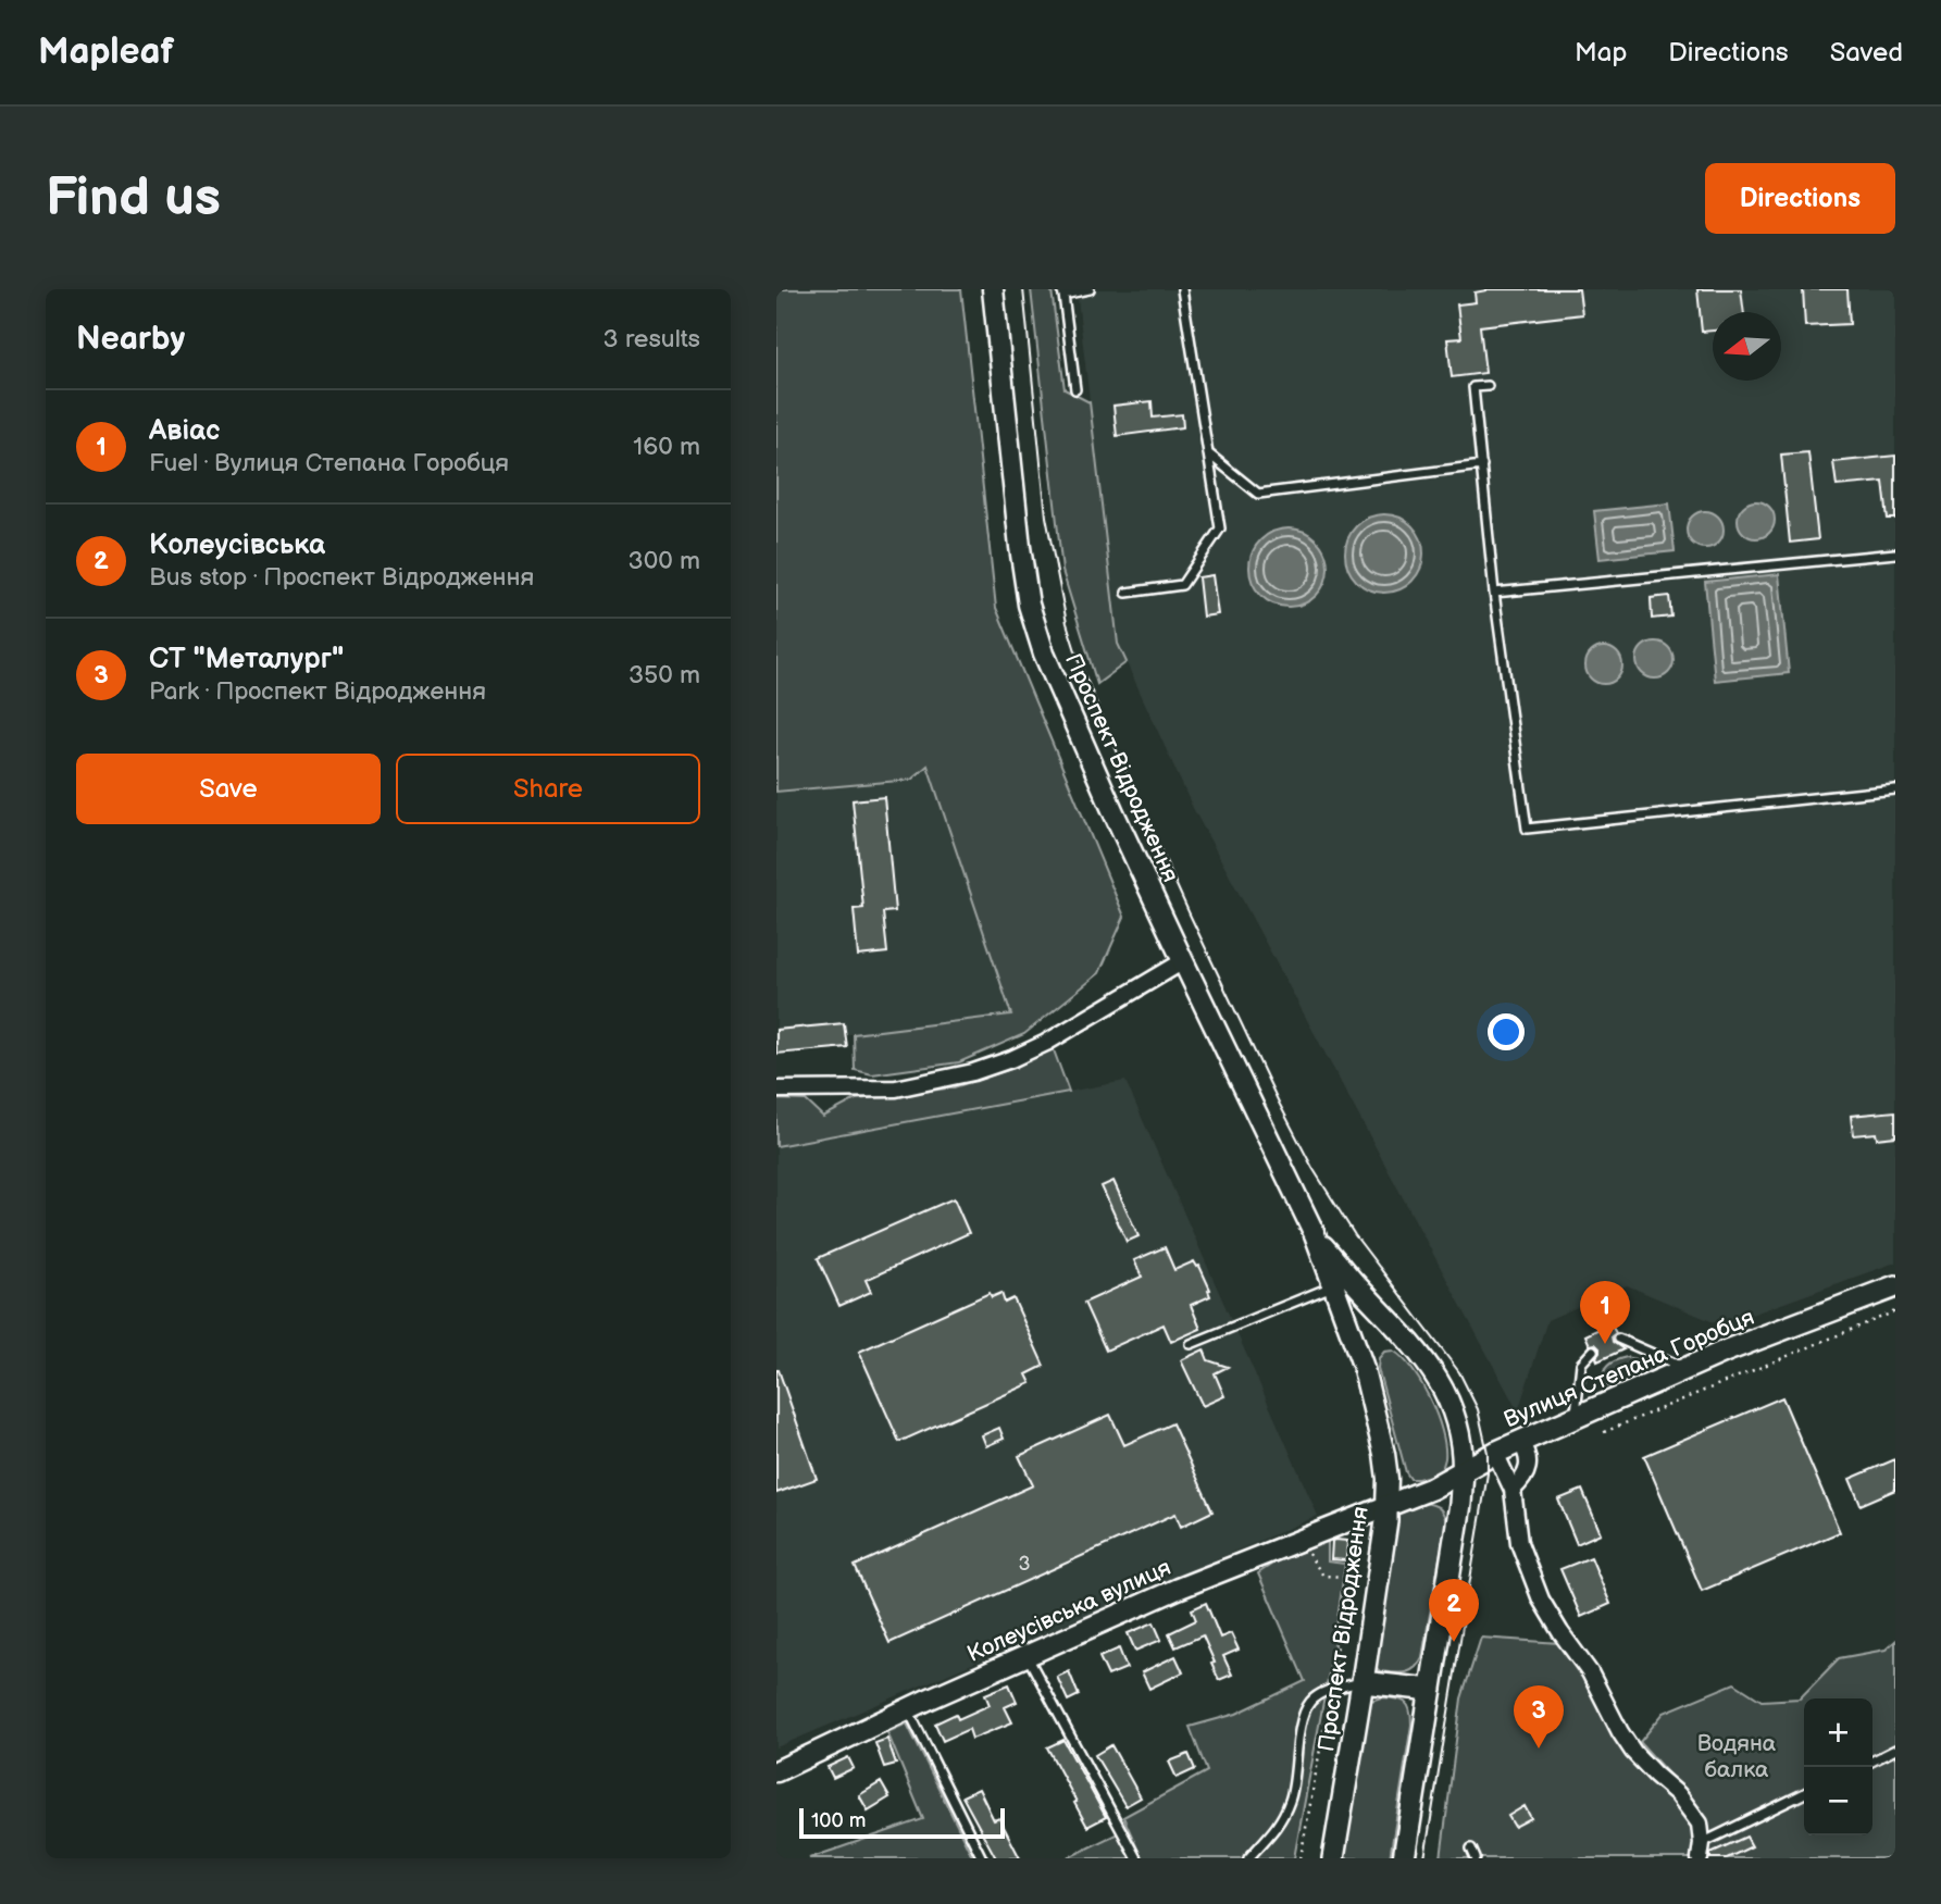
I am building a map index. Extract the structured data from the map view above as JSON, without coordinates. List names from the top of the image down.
{
  "streets": {
    "main road": ["Проспект Відродження", "Вулиця Степана Горобця"],
    "street": ["Колеусівська вулиця"]
  },
  "crossings": [
    ["Проспект Відродження", "Вулиця Степана Горобця"],
    ["Проспект Відродження", "Колеусівська вулиця"],
    ["Вулиця Степана Горобця", "Колеусівська вулиця"]
  ],
  "parks": ["Водяна балка"],
  "house_numbers": ["3"],
  "scale_bar": "100 m",
  "north": "left",
  "page": {
    "header": "Mapleaf",
    "nav": ["Map", "Directions", "Saved"],
    "buttons": [
      "Directions",
      ["Save", "Share"]
    ],
    "title": "Find us",
    "heading": ["Nearby", "3 results"],
    "list": [
      {
        "mark": "1",
        "name": "Авіас",
        "note": "Fuel · Вулиця Степана Горобця",
        "value": "160 m"
      },
      {
        "mark": "2",
        "name": "Колеусівська",
        "note": "Bus stop · Проспект Відродження",
        "value": "300 m"
      },
      {
        "mark": "3",
        "name": "СТ \"Металург\"",
        "note": "Park · Проспект Відродження",
        "value": "350 m"
      }
    ],
    "pins": ["1", "2", "3"],
    "map_buttons": ["+", "−"],
    "scale": "100 m"
  }
}
